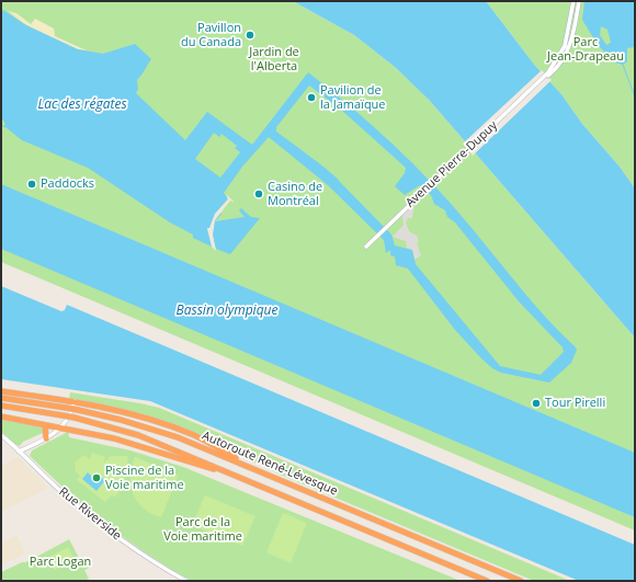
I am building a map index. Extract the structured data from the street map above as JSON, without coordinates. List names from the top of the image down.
{
  "streets": {
    "highway": ["Autoroute René-Lévesque"],
    "street": ["Avenue Pierre-Dupuy", "Rue Riverside"]
  },
  "water": ["Lac des régates", "Bassin olympique"],
  "parks": [
    "Parc Jean-Drapeau",
    "Jardin de l'Alberta",
    "Parc de la Voie maritime",
    "Parc Logan"
  ],
  "places": [
    "Pavillon du Canada",
    "Pavilion de la Jamaïque",
    "Paddocks",
    "Casino de Montréal",
    "Tour Pirelli",
    "Piscine de la Voie maritime"
  ]
}
